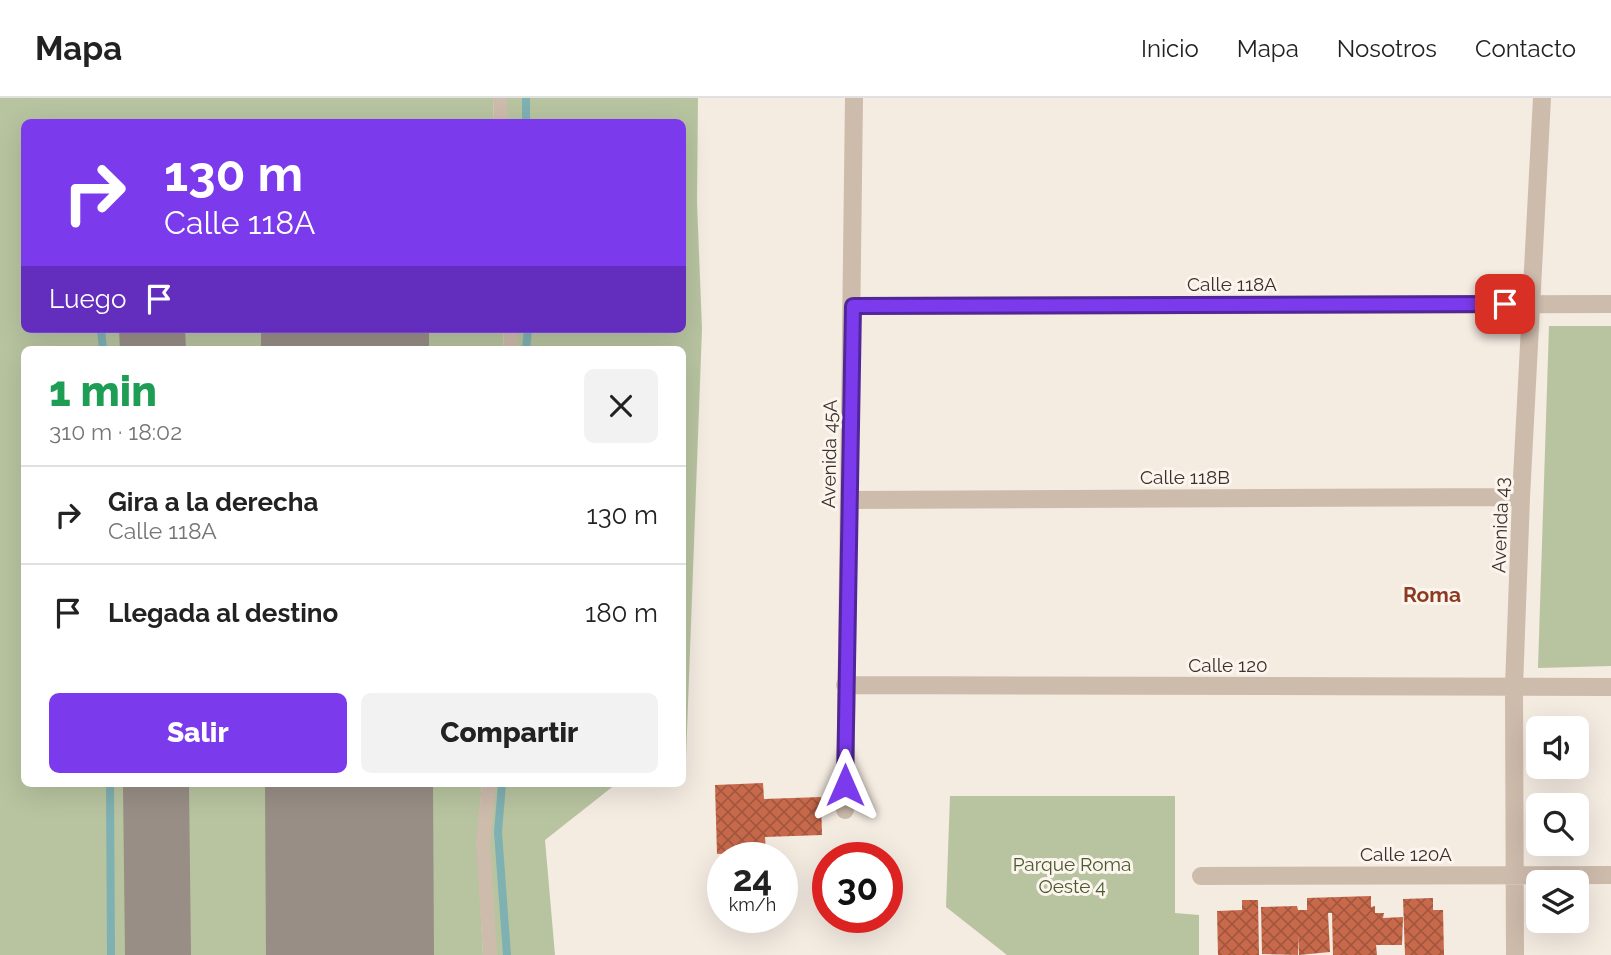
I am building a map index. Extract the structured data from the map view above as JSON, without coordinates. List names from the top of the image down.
{
  "streets": {
    "street": [
      "Calle 118A",
      "Avenida 45A",
      "Calle 118B",
      "Avenida 43",
      "Calle 120",
      "Calle 120A"
    ]
  },
  "crossings": [
    ["Calle 118A", "Avenida 45A"],
    ["Calle 118A", "Avenida 43"],
    ["Avenida 45A", "Calle 118B"],
    ["Avenida 45A", "Calle 120"],
    ["Calle 118B", "Avenida 43"],
    ["Avenida 43", "Calle 120"],
    ["Avenida 43", "Calle 120A"]
  ],
  "districts": ["Roma"],
  "parks": ["Parque Roma Oeste 4"],
  "page": {
    "header": "Mapa",
    "nav": [
      "Inicio",
      "Mapa",
      "Nosotros",
      "Contacto"
    ],
    "turn": ["130 m", "Calle 118A"],
    "then": "Luego",
    "heading": ["1 min", "310 m · 18:02"],
    "list": [
      {
        "name": "Gira a la derecha",
        "note": "Calle 118A",
        "value": "130 m"
      },
      {
        "name": "Llegada al destino",
        "value": "180 m"
      }
    ],
    "buttons": ["Salir", "Compartir"],
    "speed": "24 km/h",
    "limit": "30"
  }
}
